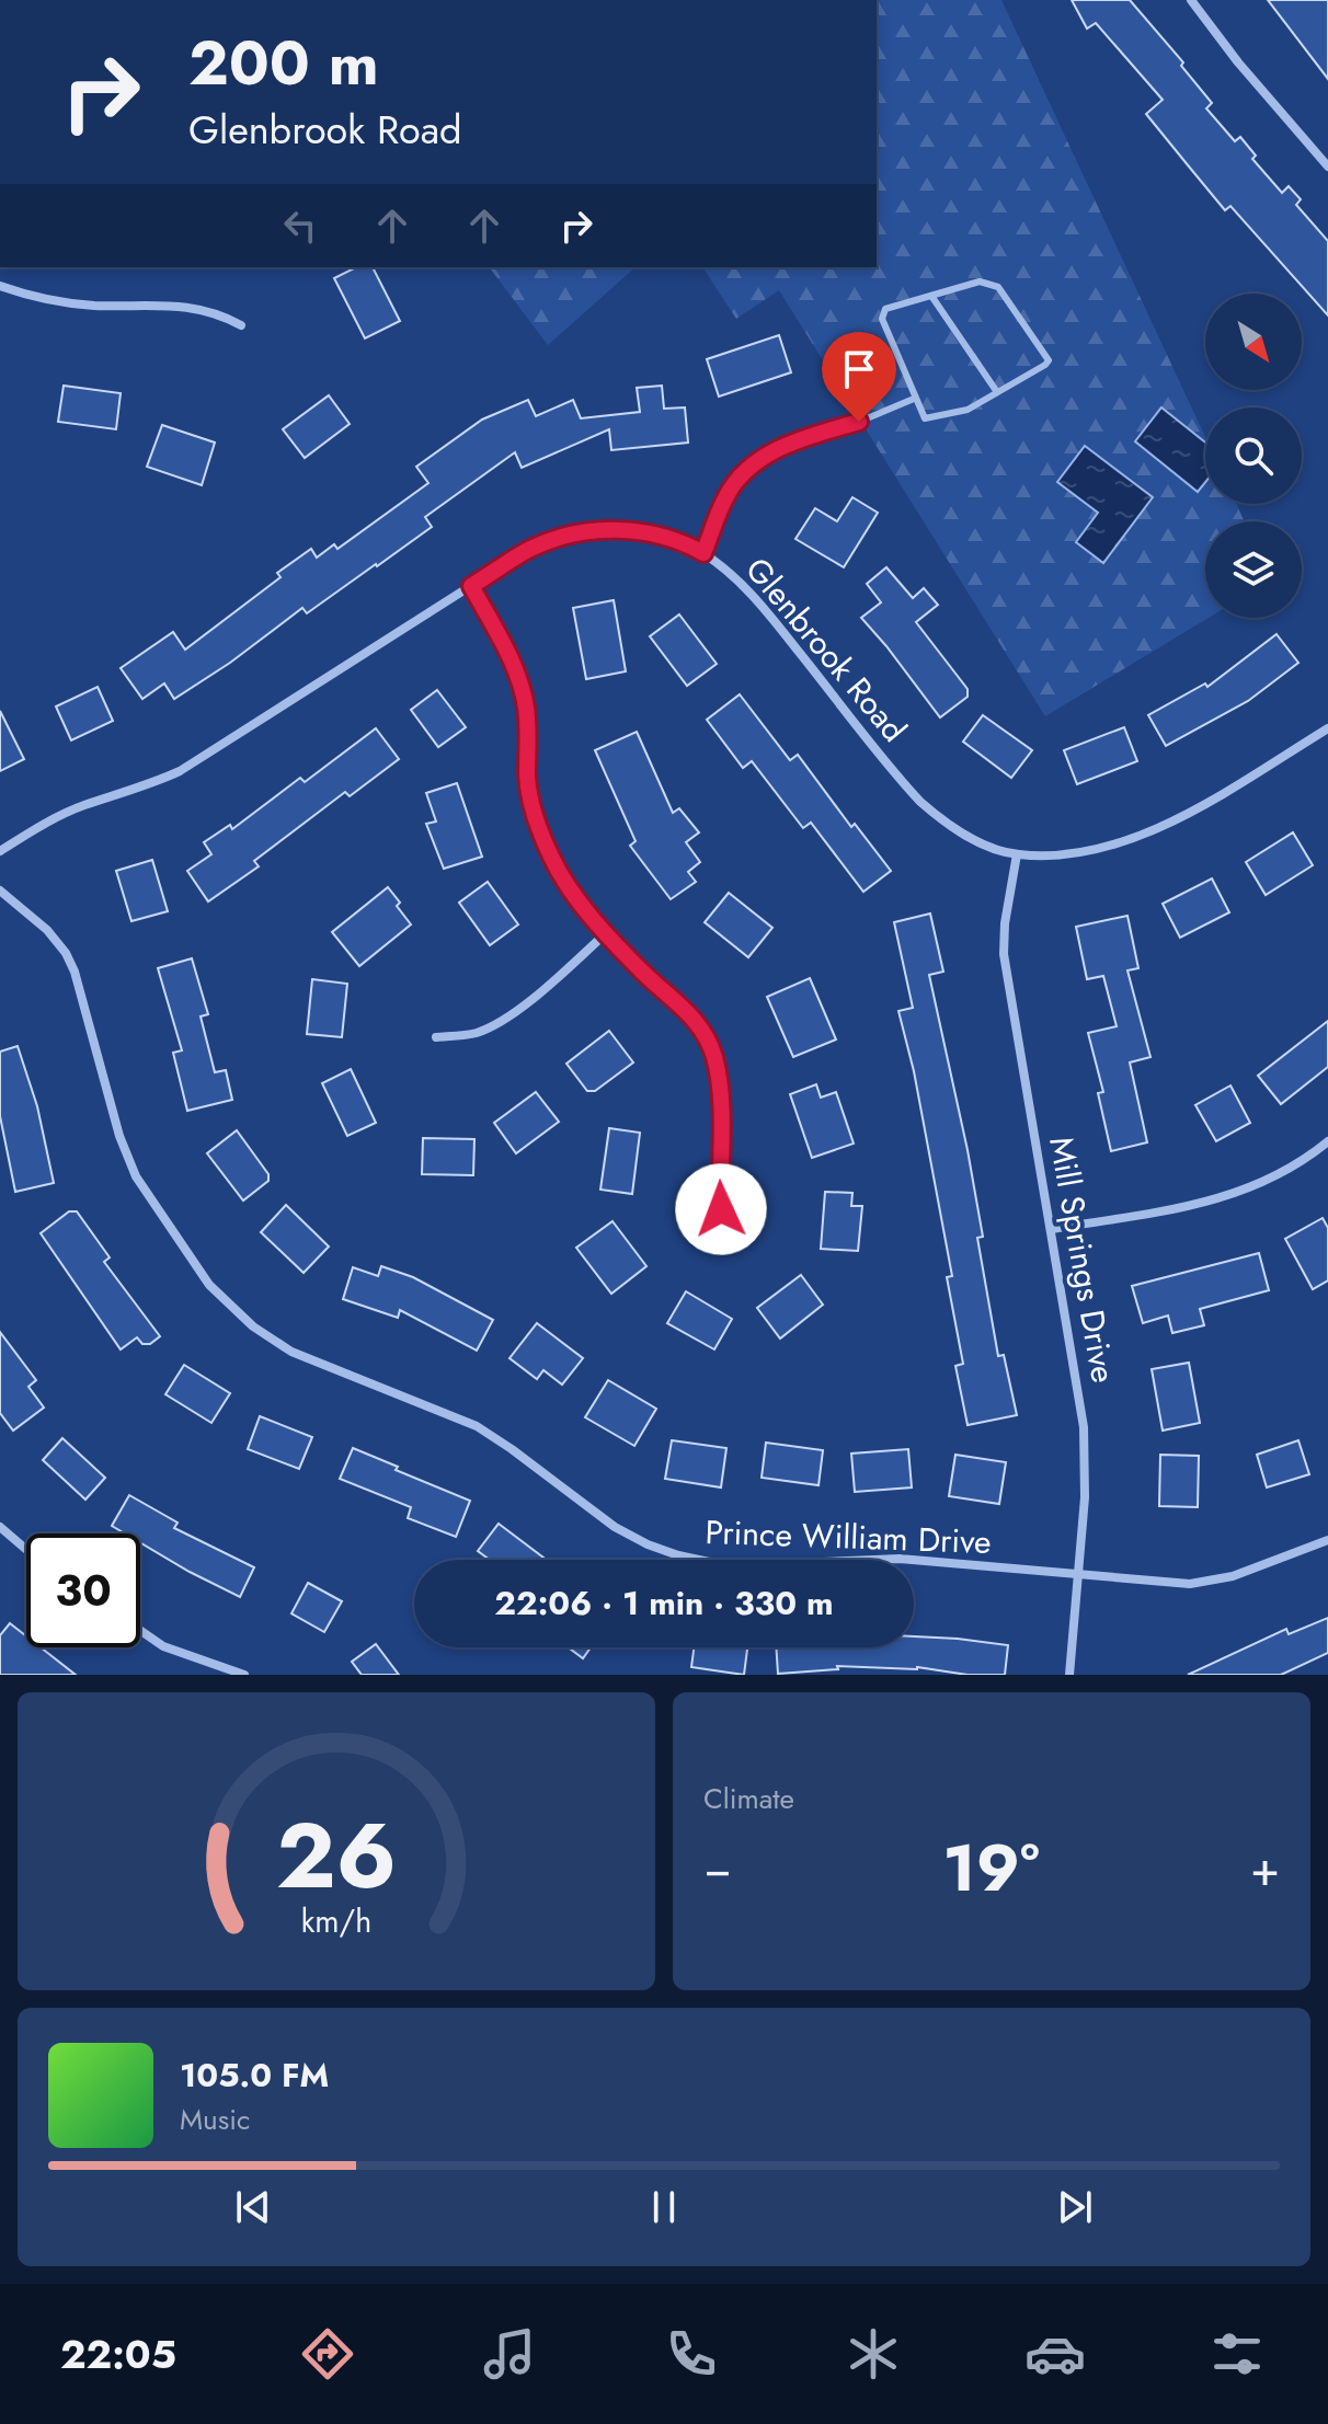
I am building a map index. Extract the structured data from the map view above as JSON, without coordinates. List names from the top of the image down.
{
  "streets": {
    "street": ["Glenbrook Road", "Mill Springs Drive", "Prince William Drive"]
  },
  "crossings": [
    ["Glenbrook Road", "Mill Springs Drive"],
    ["Mill Springs Drive", "Prince William Drive"]
  ],
  "north": "bottom right",
  "page": {
    "turn": ["200 m", "Glenbrook Road"],
    "limit": "30",
    "trip": "22:06 · 1 min · 330 m",
    "tile": "Climate",
    "heat": ["−", "19°", "+"],
    "song": ["105.0 FM", "Music"],
    "tabs": "22:05",
    "gauge": ["26", "km/h"]
  }
}
